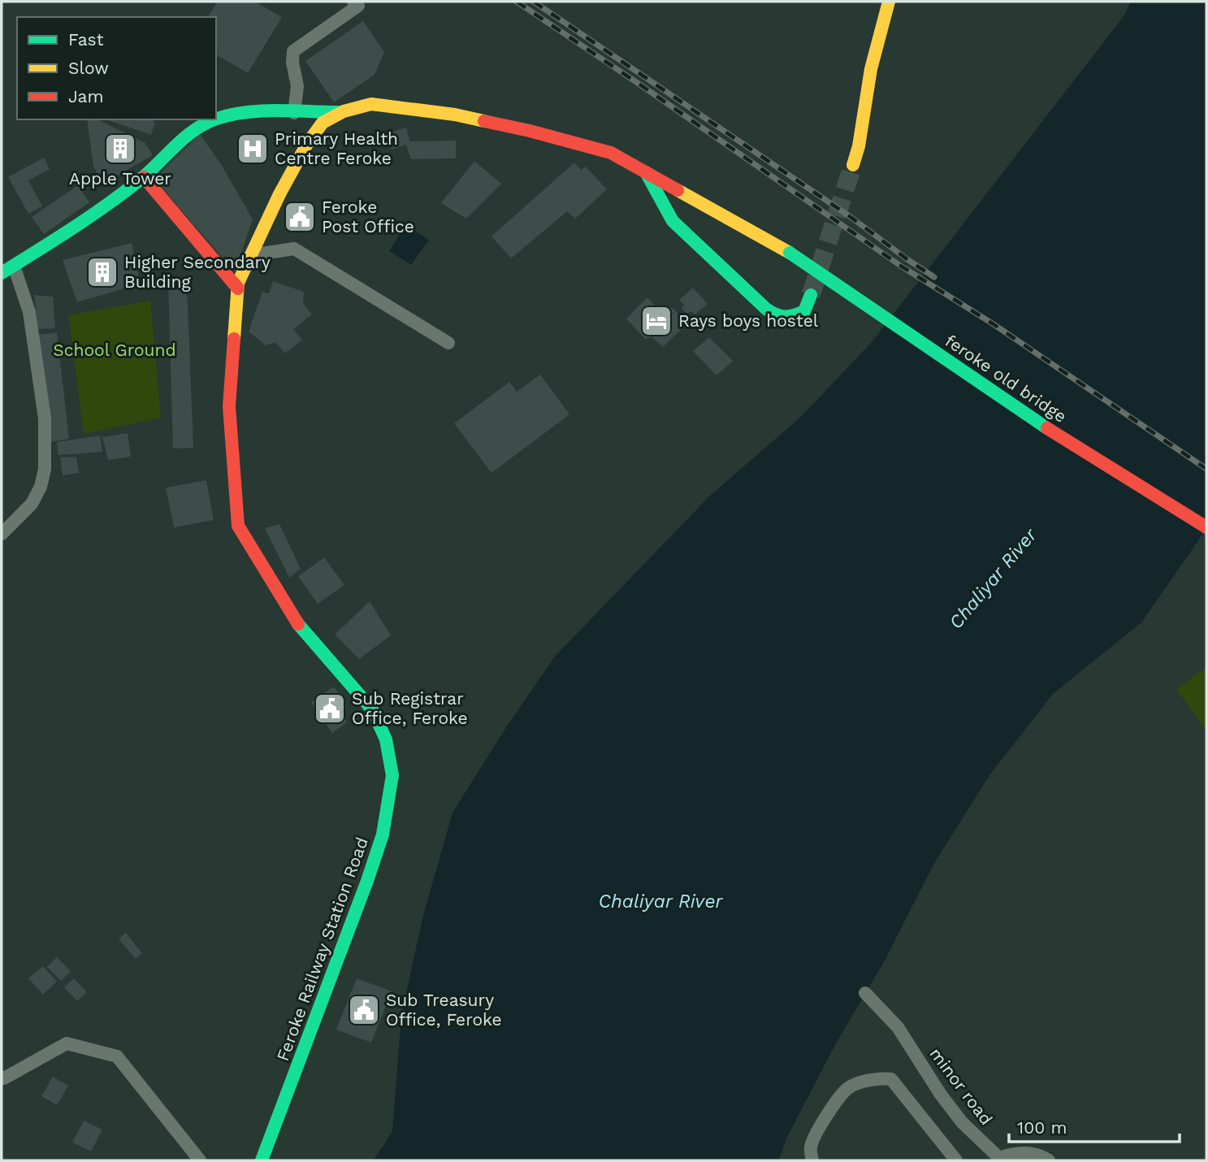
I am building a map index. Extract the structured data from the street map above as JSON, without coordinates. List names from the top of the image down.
{
  "streets": {
    "main road": ["feroke old bridge", "Feroke Railway Station Road"],
    "street": ["minor road"]
  },
  "crossings": [
    ["feroke old bridge", "Feroke Railway Station Road"]
  ],
  "water": ["Chaliyar River"],
  "parks": ["School Ground"],
  "places": {
    "building": ["Apple Tower", "Higher Secondary Building"],
    "hospital": ["Primary Health Centre Feroke"],
    "public building": ["Feroke Post Office", "Sub Registrar Office, Feroke", "Sub Treasury Office, Feroke"],
    "hotel": ["Rays boys hostel"]
  },
  "legend": ["Fast", "Slow", "Jam"],
  "scale_bar": "100 m"
}
